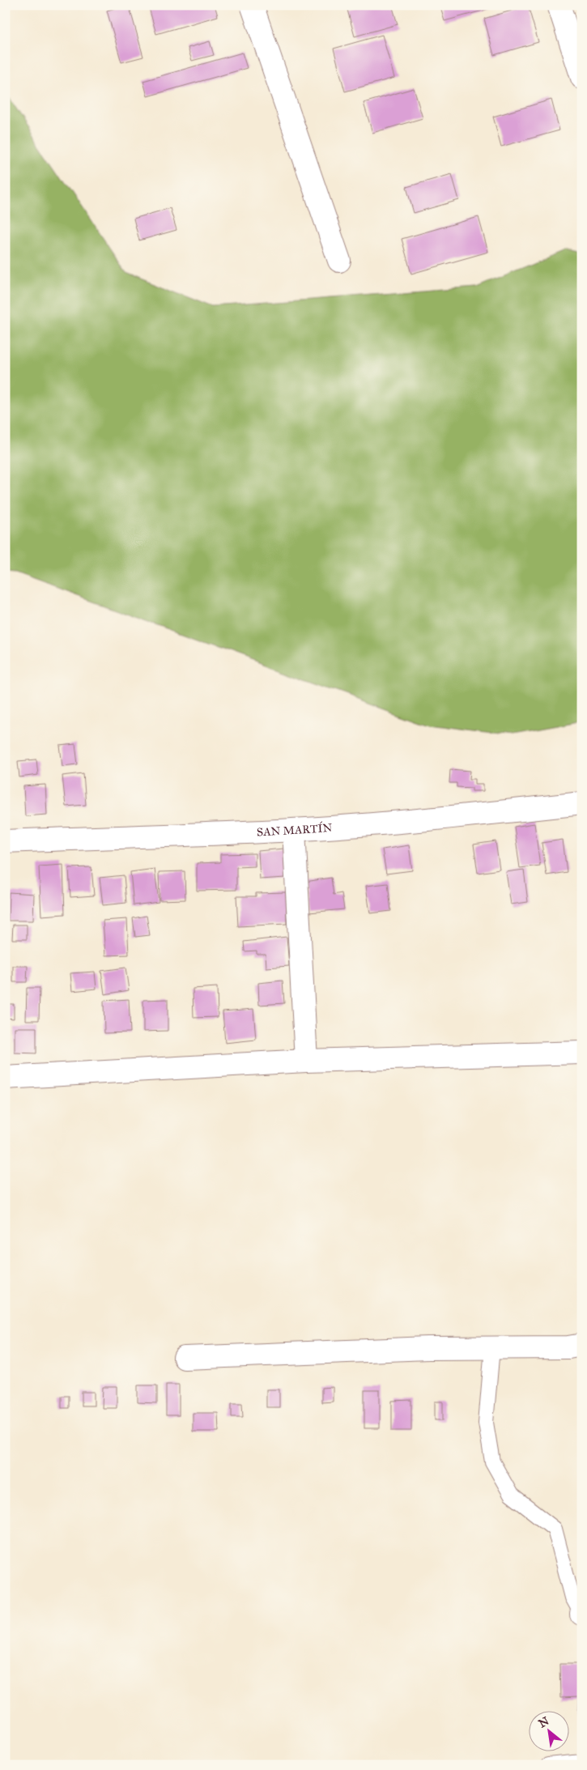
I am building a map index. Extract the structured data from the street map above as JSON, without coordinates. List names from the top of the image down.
{
  "streets": {
    "street": ["SAN MARTÍN"]
  },
  "north": "top left"
}
